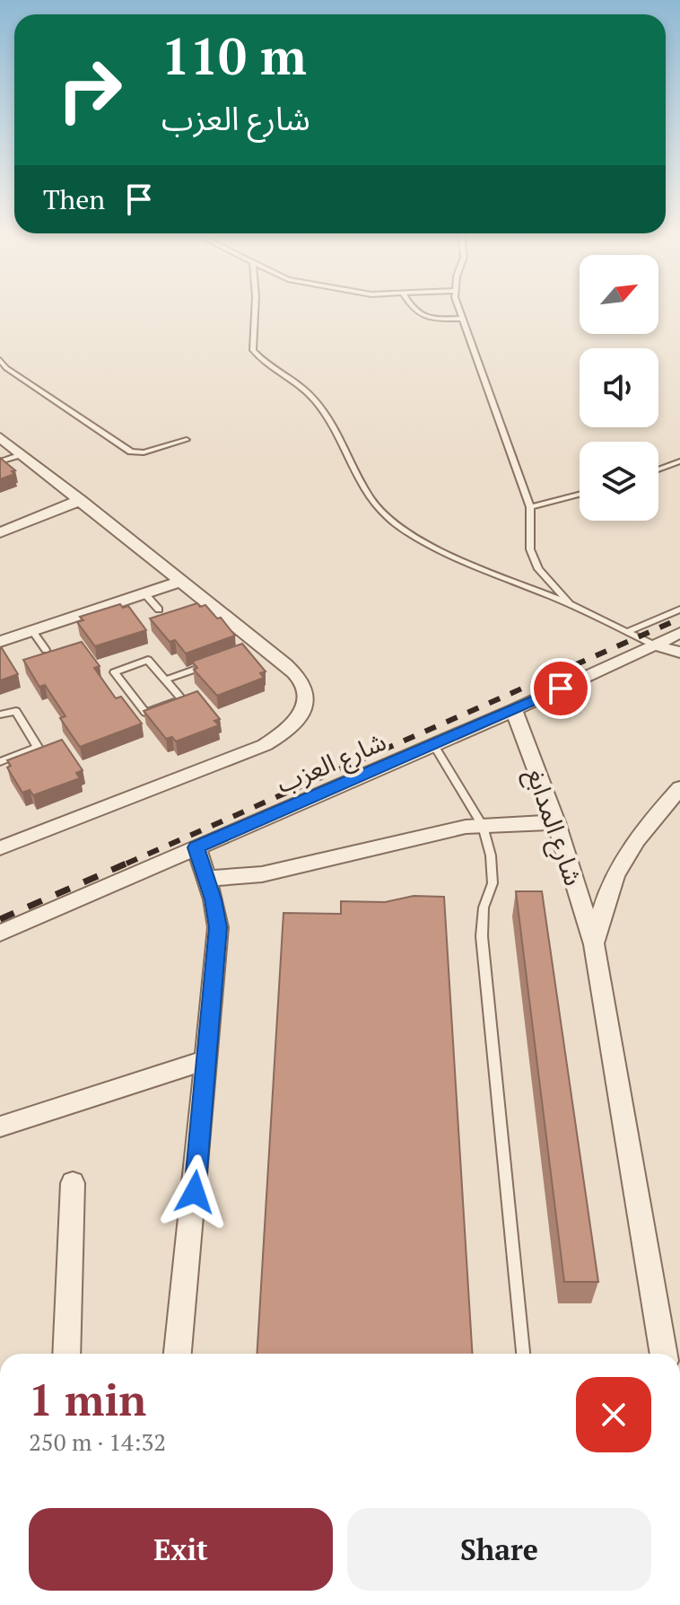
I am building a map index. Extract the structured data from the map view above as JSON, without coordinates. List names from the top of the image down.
{
  "streets": {
    "street": ["شارع العزب", "شارع المدابغ"]
  },
  "crossings": [
    ["شارع العزب", "شارع المدابغ"]
  ],
  "north": "top right",
  "page": {
    "turn": ["110 m", "شارع العزب"],
    "then": "Then",
    "heading": ["1 min", "250 m · 14:32"],
    "buttons": ["Exit", "Share"]
  }
}
